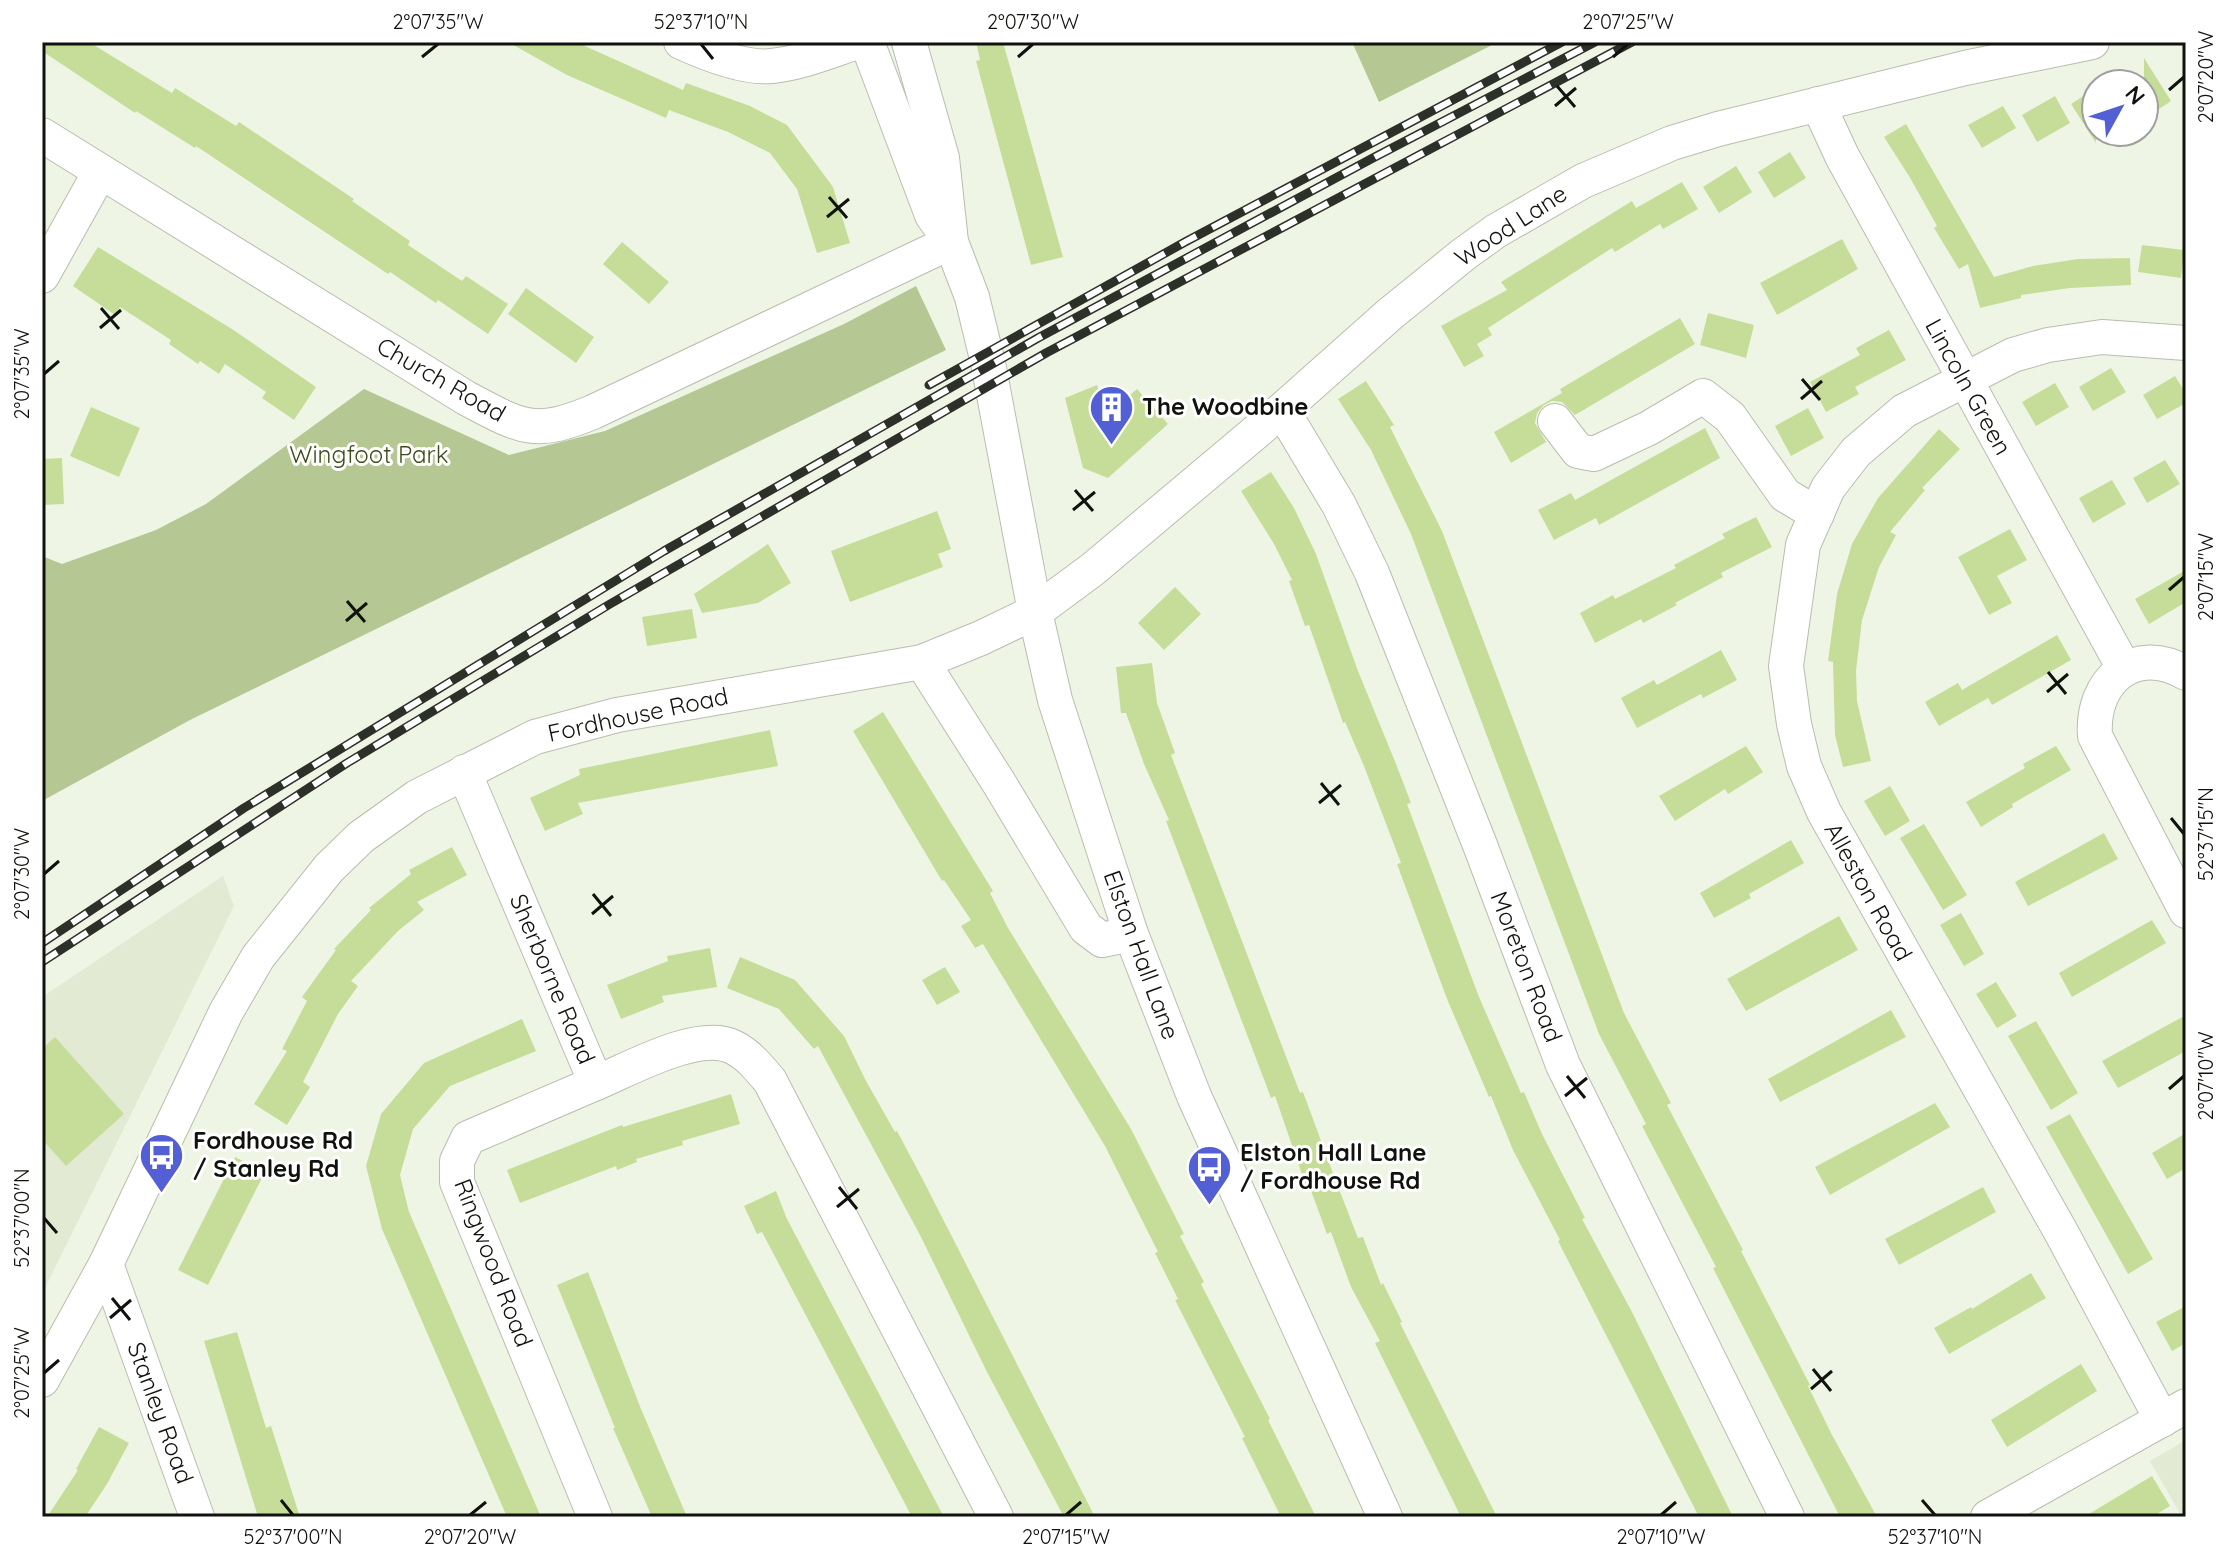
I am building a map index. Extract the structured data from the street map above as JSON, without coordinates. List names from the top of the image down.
{
  "streets": {
    "street": [
      "Wood Lane",
      "Church Road",
      "Lincoln Green",
      "Fordhouse Road",
      "Alleston Road",
      "Elston Hall Lane",
      "Moreton Road",
      "Sherborne Road",
      "Ringwood Road",
      "Stanley Road"
    ]
  },
  "crossings": [
    ["Wood Lane", "Lincoln Green"],
    ["Wood Lane", "Fordhouse Road"],
    ["Wood Lane", "Elston Hall Lane"],
    ["Wood Lane", "Moreton Road"],
    ["Church Road", "Elston Hall Lane"],
    ["Lincoln Green", "Alleston Road"],
    ["Fordhouse Road", "Elston Hall Lane"],
    ["Fordhouse Road", "Sherborne Road"],
    ["Fordhouse Road", "Stanley Road"],
    ["Sherborne Road", "Ringwood Road"]
  ],
  "parks": ["Wingfoot Park"],
  "places": {
    "building": ["The Woodbine"],
    "bus stop": ["Fordhouse Rd / Stanley Rd", "Elston Hall Lane / Fordhouse Rd"]
  },
  "north": "top right",
  "coordinates": [
    "2°07'35\"W",
    "52°37'10\"N",
    "2°07'30\"W",
    "2°07'25\"W",
    "2°07'20\"W",
    "2°07'15\"W",
    "52°37'15\"N",
    "2°07'10\"W",
    "52°37'00\"N"
  ]
}
